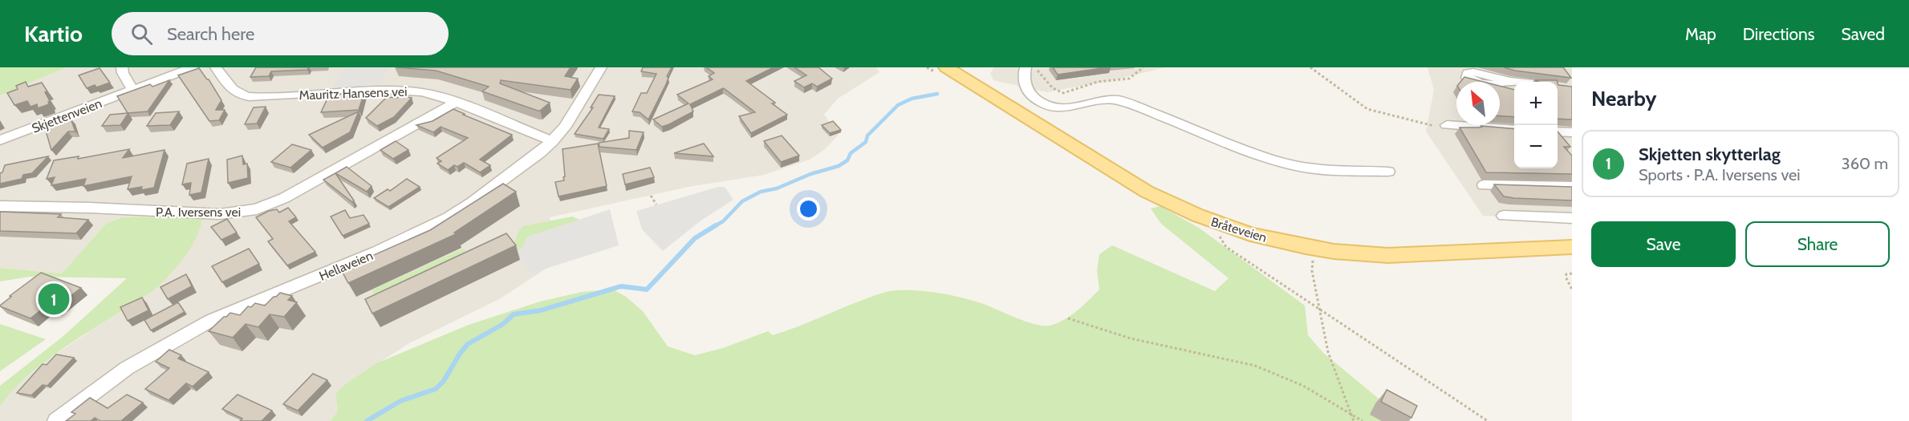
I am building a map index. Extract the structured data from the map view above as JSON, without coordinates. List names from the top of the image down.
{
  "streets": {
    "main road": ["Bråteveien"],
    "street": [
      "Mauritz Hansens vei",
      "Skjettenveien",
      "P.A. Iversens vei",
      "Hellaveien"
    ]
  },
  "crossings": [
    ["Mauritz Hansens vei", "P.A. Iversens vei"],
    ["Mauritz Hansens vei", "Hellaveien"]
  ],
  "north": "top left",
  "page": {
    "header": "Kartio",
    "search": "Search here",
    "nav": ["Map", "Directions", "Saved"],
    "heading": "Nearby",
    "map_buttons": ["+", "−"],
    "list": [
      {
        "mark": "1",
        "name": "Skjetten skytterlag",
        "note": "Sports · P.A. Iversens vei",
        "value": "360 m"
      }
    ],
    "buttons": ["Save", "Share"],
    "pins": "1"
  }
}
